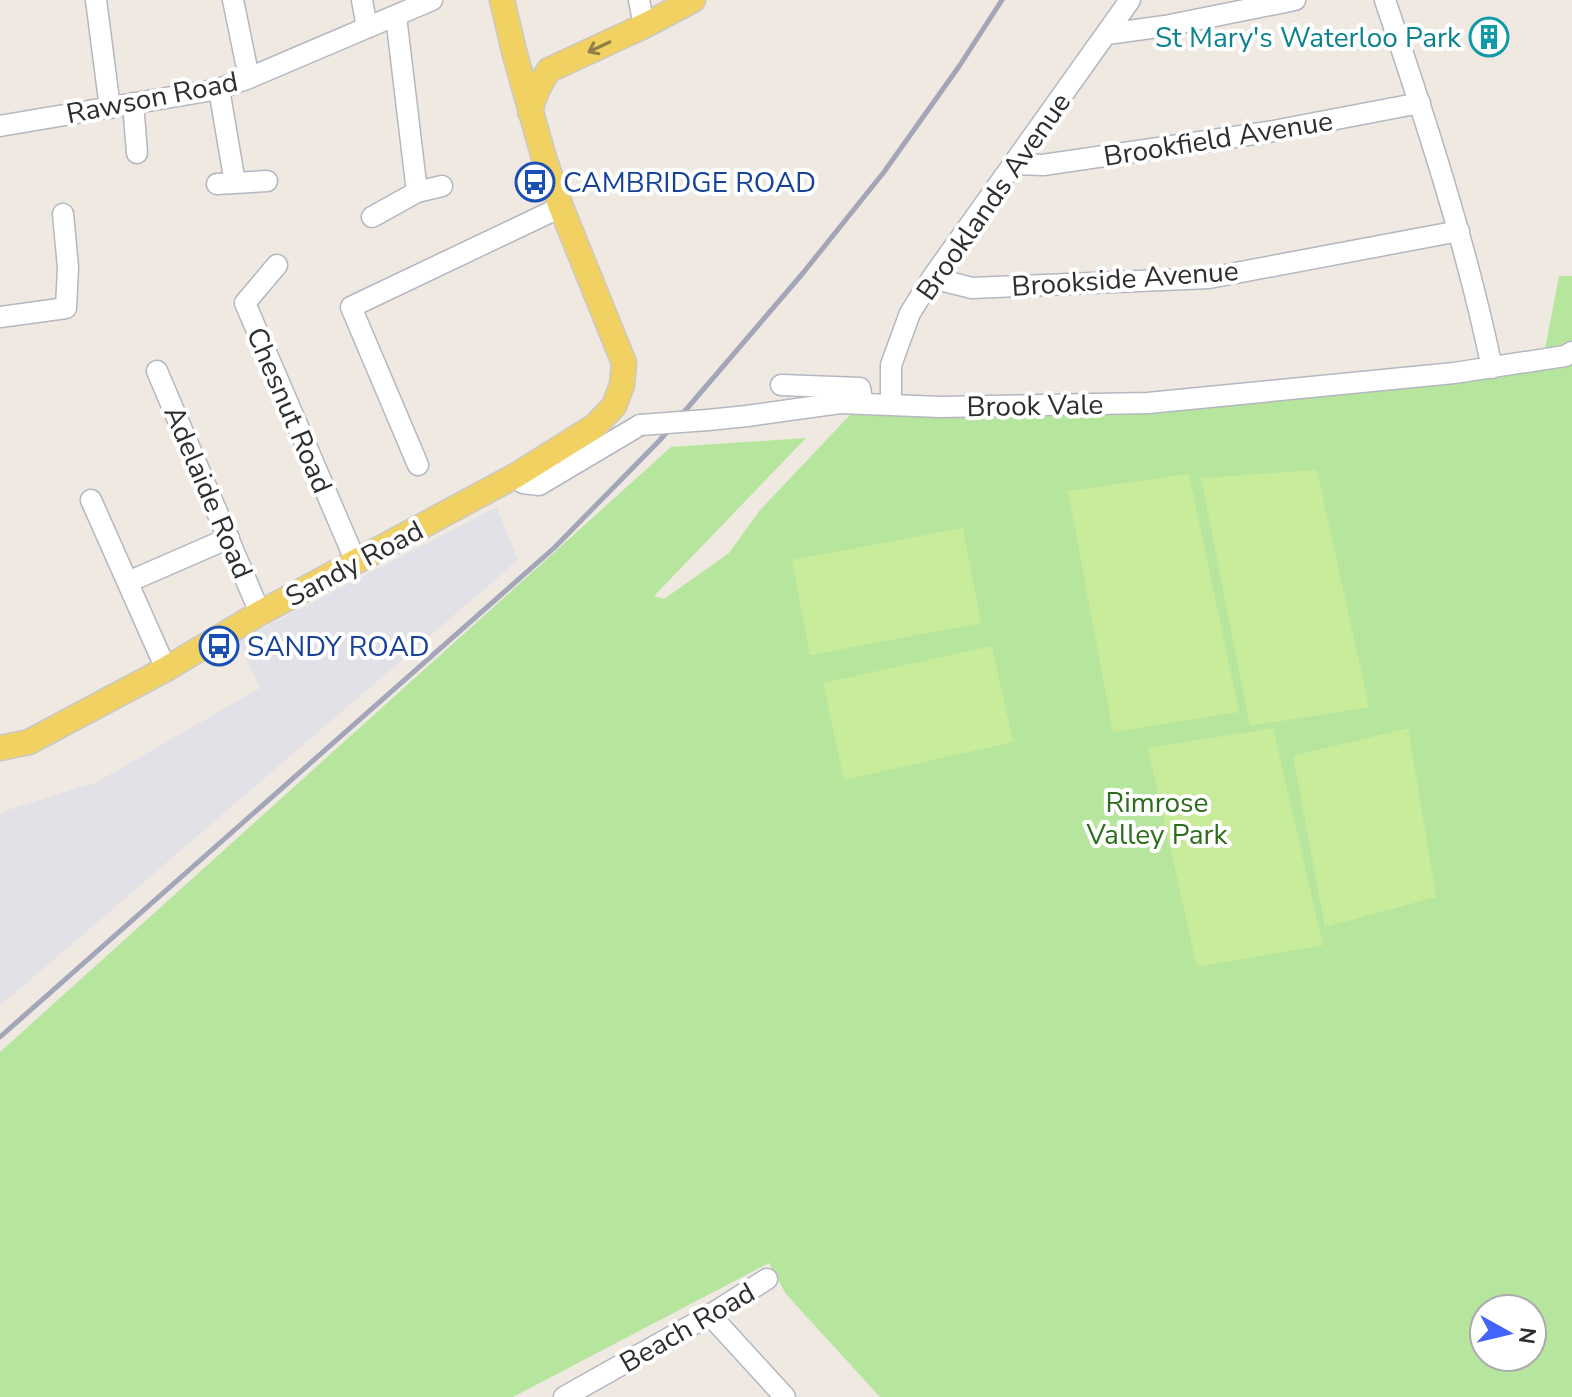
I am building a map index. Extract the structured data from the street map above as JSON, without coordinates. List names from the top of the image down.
{
  "streets": {
    "main road": ["Sandy Road"],
    "street": [
      "Rawson Road",
      "Brookfield Avenue",
      "Brooklands Avenue",
      "Brookside Avenue",
      "Brook Vale",
      "Chesnut Road",
      "Adelaide Road",
      "Beach Road"
    ]
  },
  "crossings": [
    ["Brookfield Avenue", "Brooklands Avenue"],
    ["Brooklands Avenue", "Brookside Avenue"],
    ["Brooklands Avenue", "Brook Vale"],
    ["Brook Vale", "Sandy Road"],
    ["Chesnut Road", "Sandy Road"],
    ["Adelaide Road", "Sandy Road"]
  ],
  "parks": ["Rimrose Valley Park"],
  "places": {
    "building": ["St Mary's Waterloo Park"],
    "bus stop": ["CAMBRIDGE ROAD", "SANDY ROAD"]
  },
  "north": "right"
}
